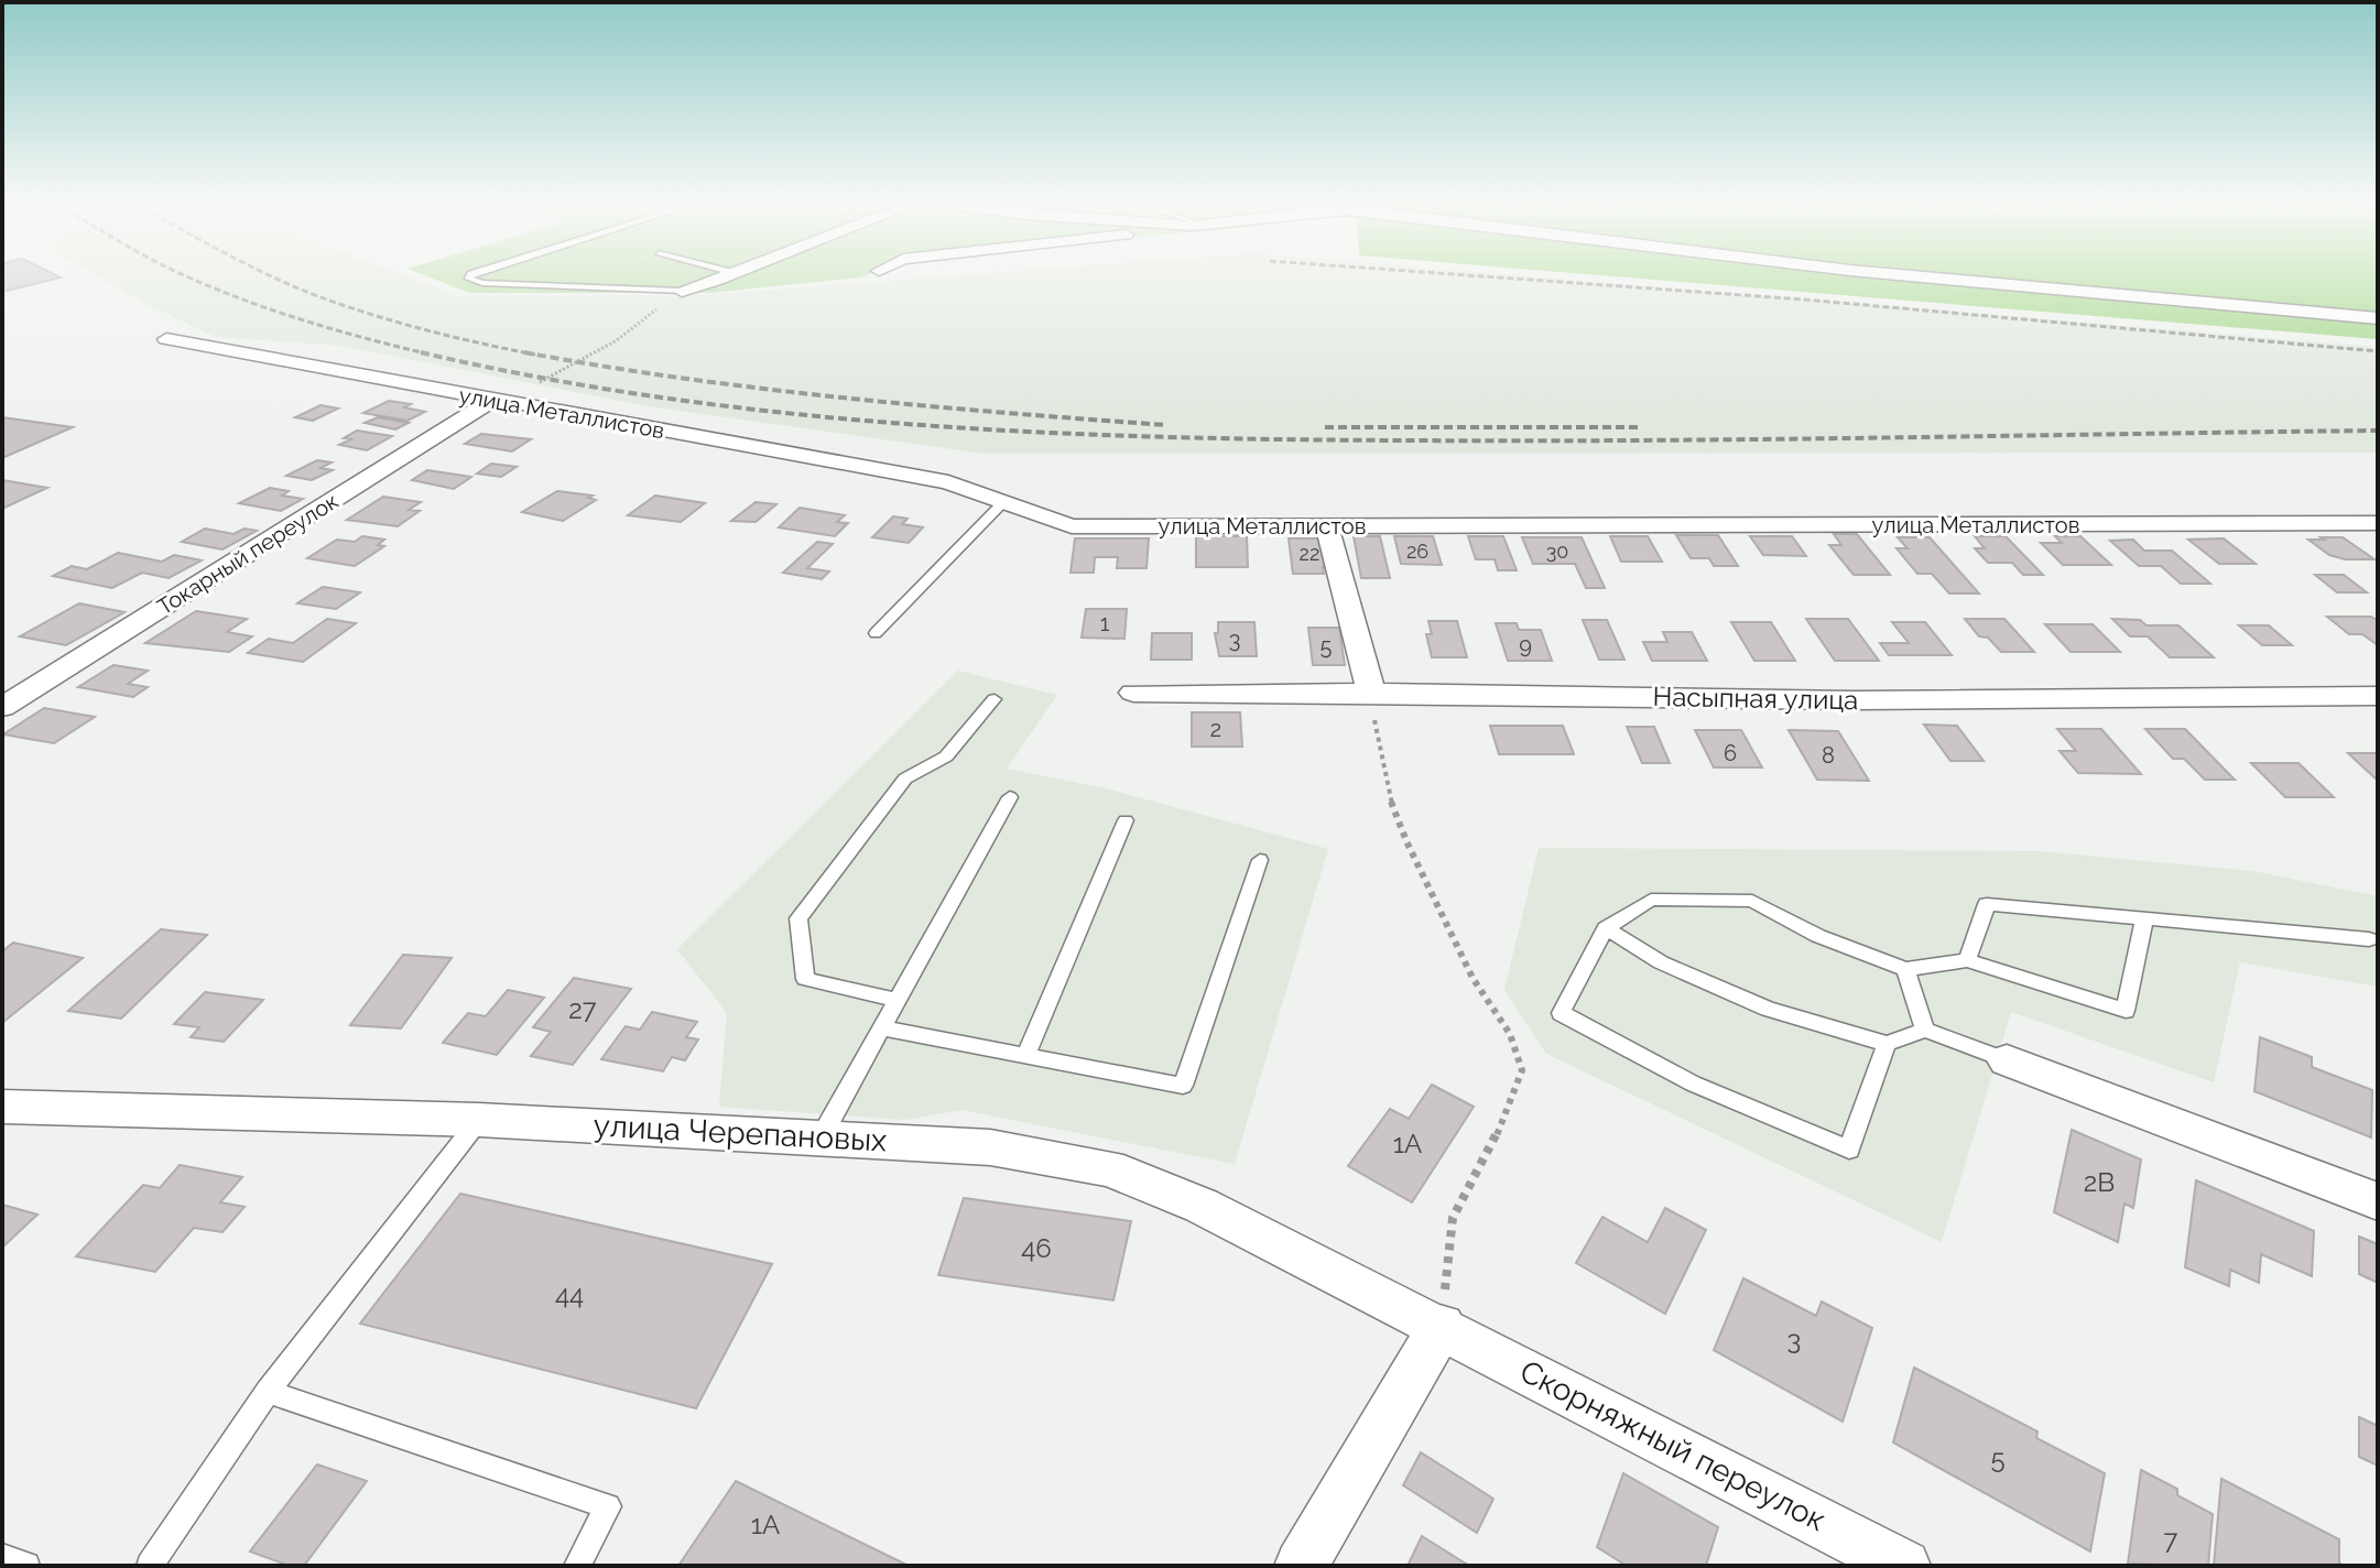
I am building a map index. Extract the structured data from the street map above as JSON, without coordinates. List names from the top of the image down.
{
  "streets": {
    "street": [
      "улица Металлистов",
      "Токарный переулок",
      "Насыпная улица",
      "улица Черепановых",
      "Скорняжный переулок"
    ]
  },
  "crossings": [
    ["улица Металлистов", "Токарный переулок"],
    ["улица Черепановых", "Скорняжный переулок"]
  ],
  "house_numbers": [
    "26",
    "30",
    "22",
    "1",
    "3",
    "9",
    "5",
    "2",
    "6",
    "8",
    "27",
    "1А",
    "2В",
    "46",
    "44",
    "3",
    "5",
    "1А",
    "7"
  ]
}
